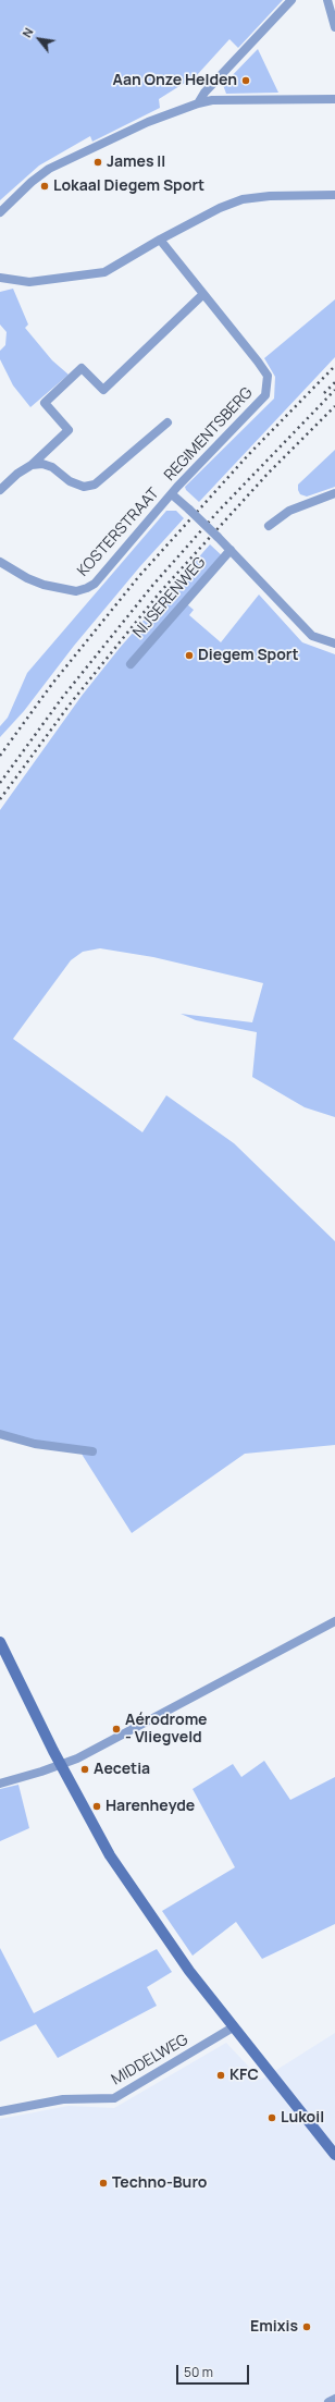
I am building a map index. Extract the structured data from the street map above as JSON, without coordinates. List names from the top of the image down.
{
  "streets": {
    "street": [
      "REGIMENTSBERG",
      "KOSTERSTRAAT",
      "NIJSERENWEG",
      "MIDDELWEG"
    ]
  },
  "crossings": [
    ["REGIMENTSBERG", "KOSTERSTRAAT"],
    ["KOSTERSTRAAT", "NIJSERENWEG"]
  ],
  "places": [
    "Aan Onze Helden",
    "James II",
    "Lokaal Diegem Sport",
    "Diegem Sport",
    "Aérodrome - Vliegveld",
    "Aecetia",
    "Harenheyde",
    "KFC",
    "Lukoil",
    "Techno-Buro",
    "Emixis"
  ],
  "scale_bar": "50 m",
  "north": "top left"
}
